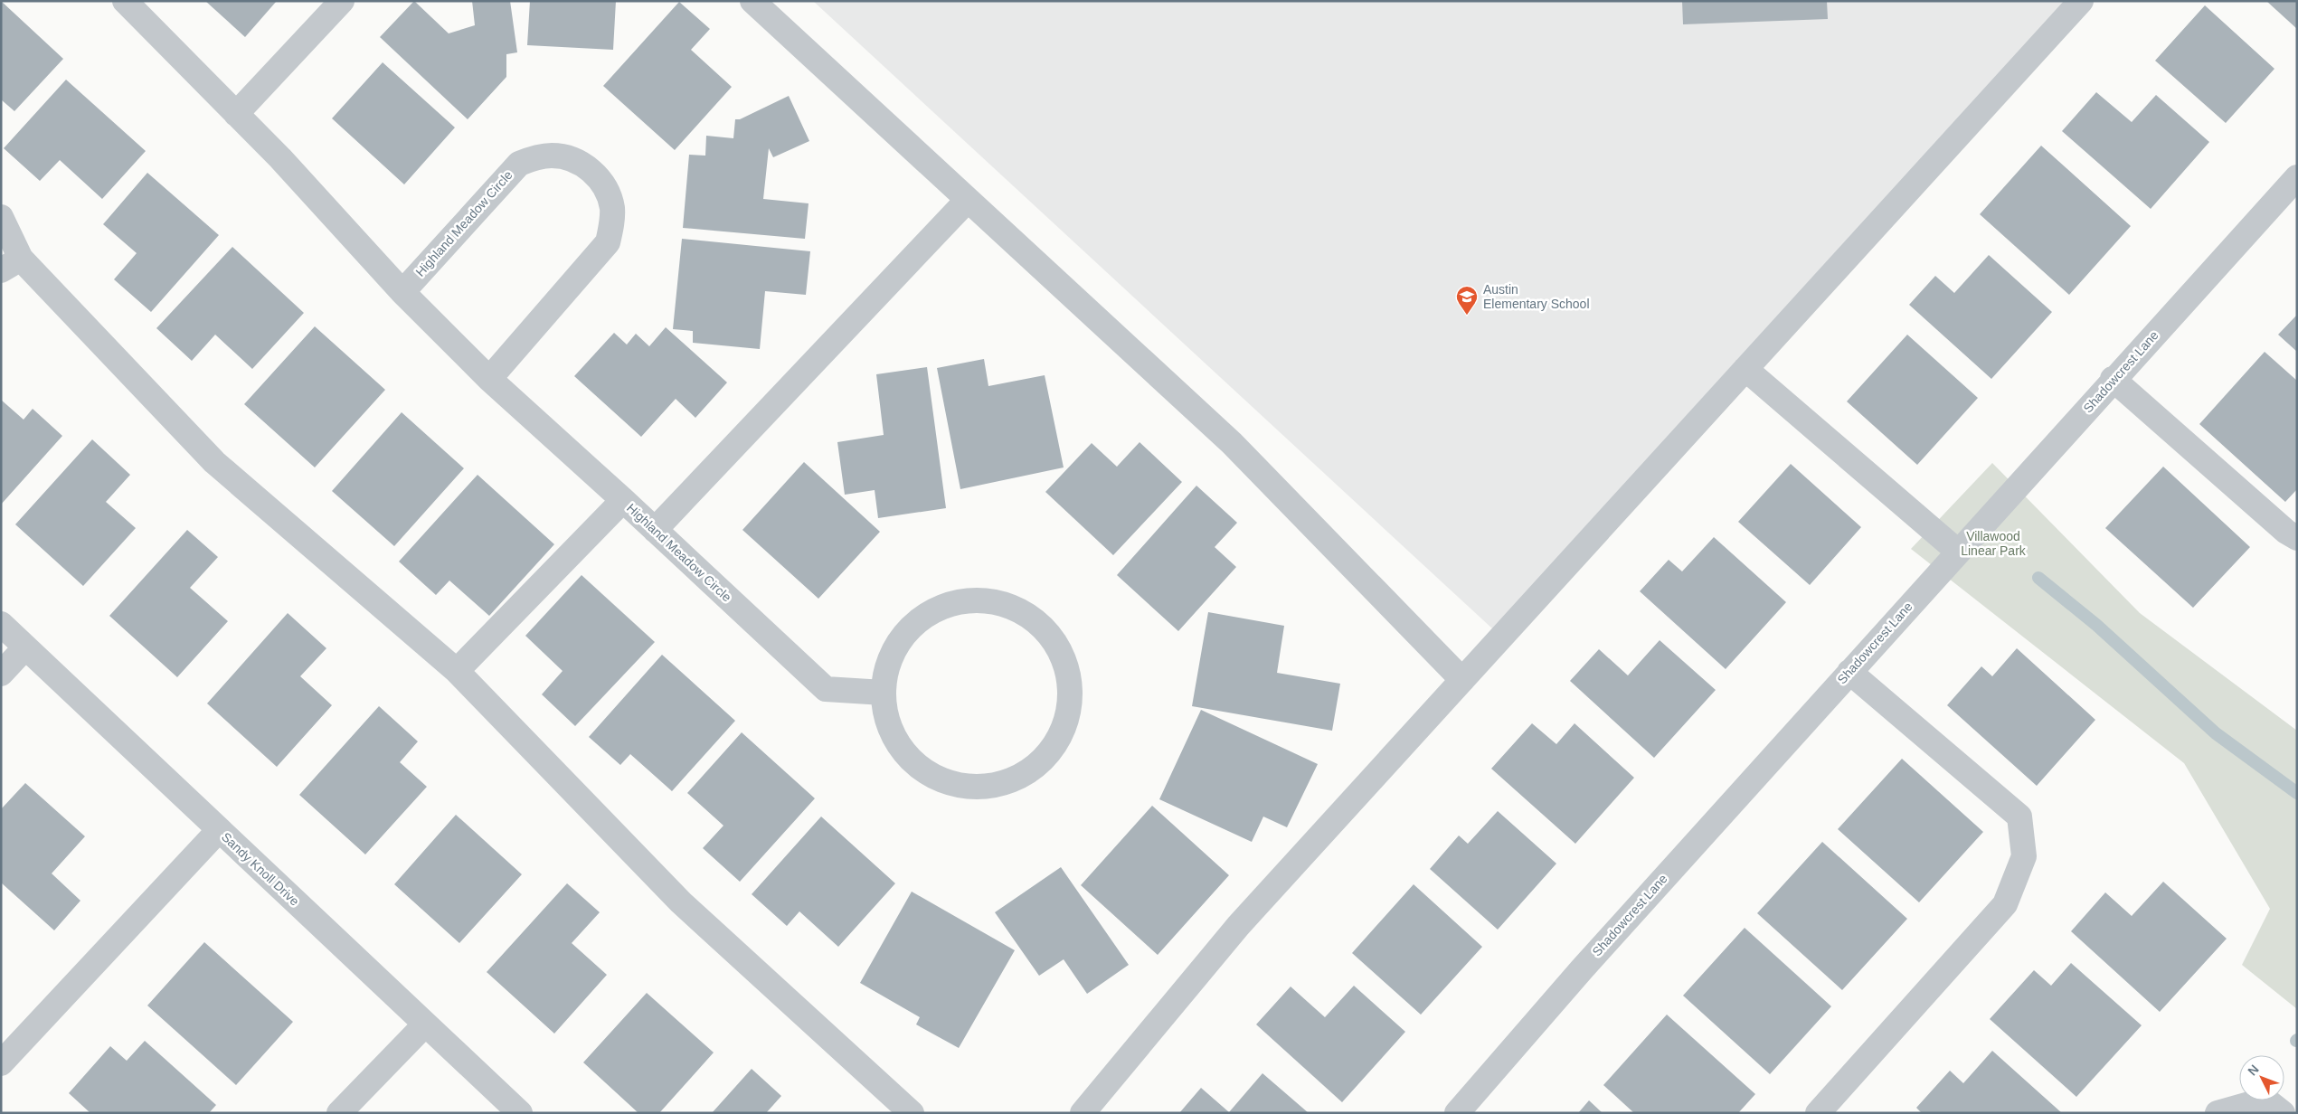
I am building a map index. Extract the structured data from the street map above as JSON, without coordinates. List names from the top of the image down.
{
  "streets": {
    "street": ["Highland Meadow Circle", "Shadowcrest Lane", "Sandy Knoll Drive"]
  },
  "parks": ["Villawood Linear Park"],
  "places": {
    "school or university": ["Austin Elementary School"]
  },
  "north": "top left"
}
